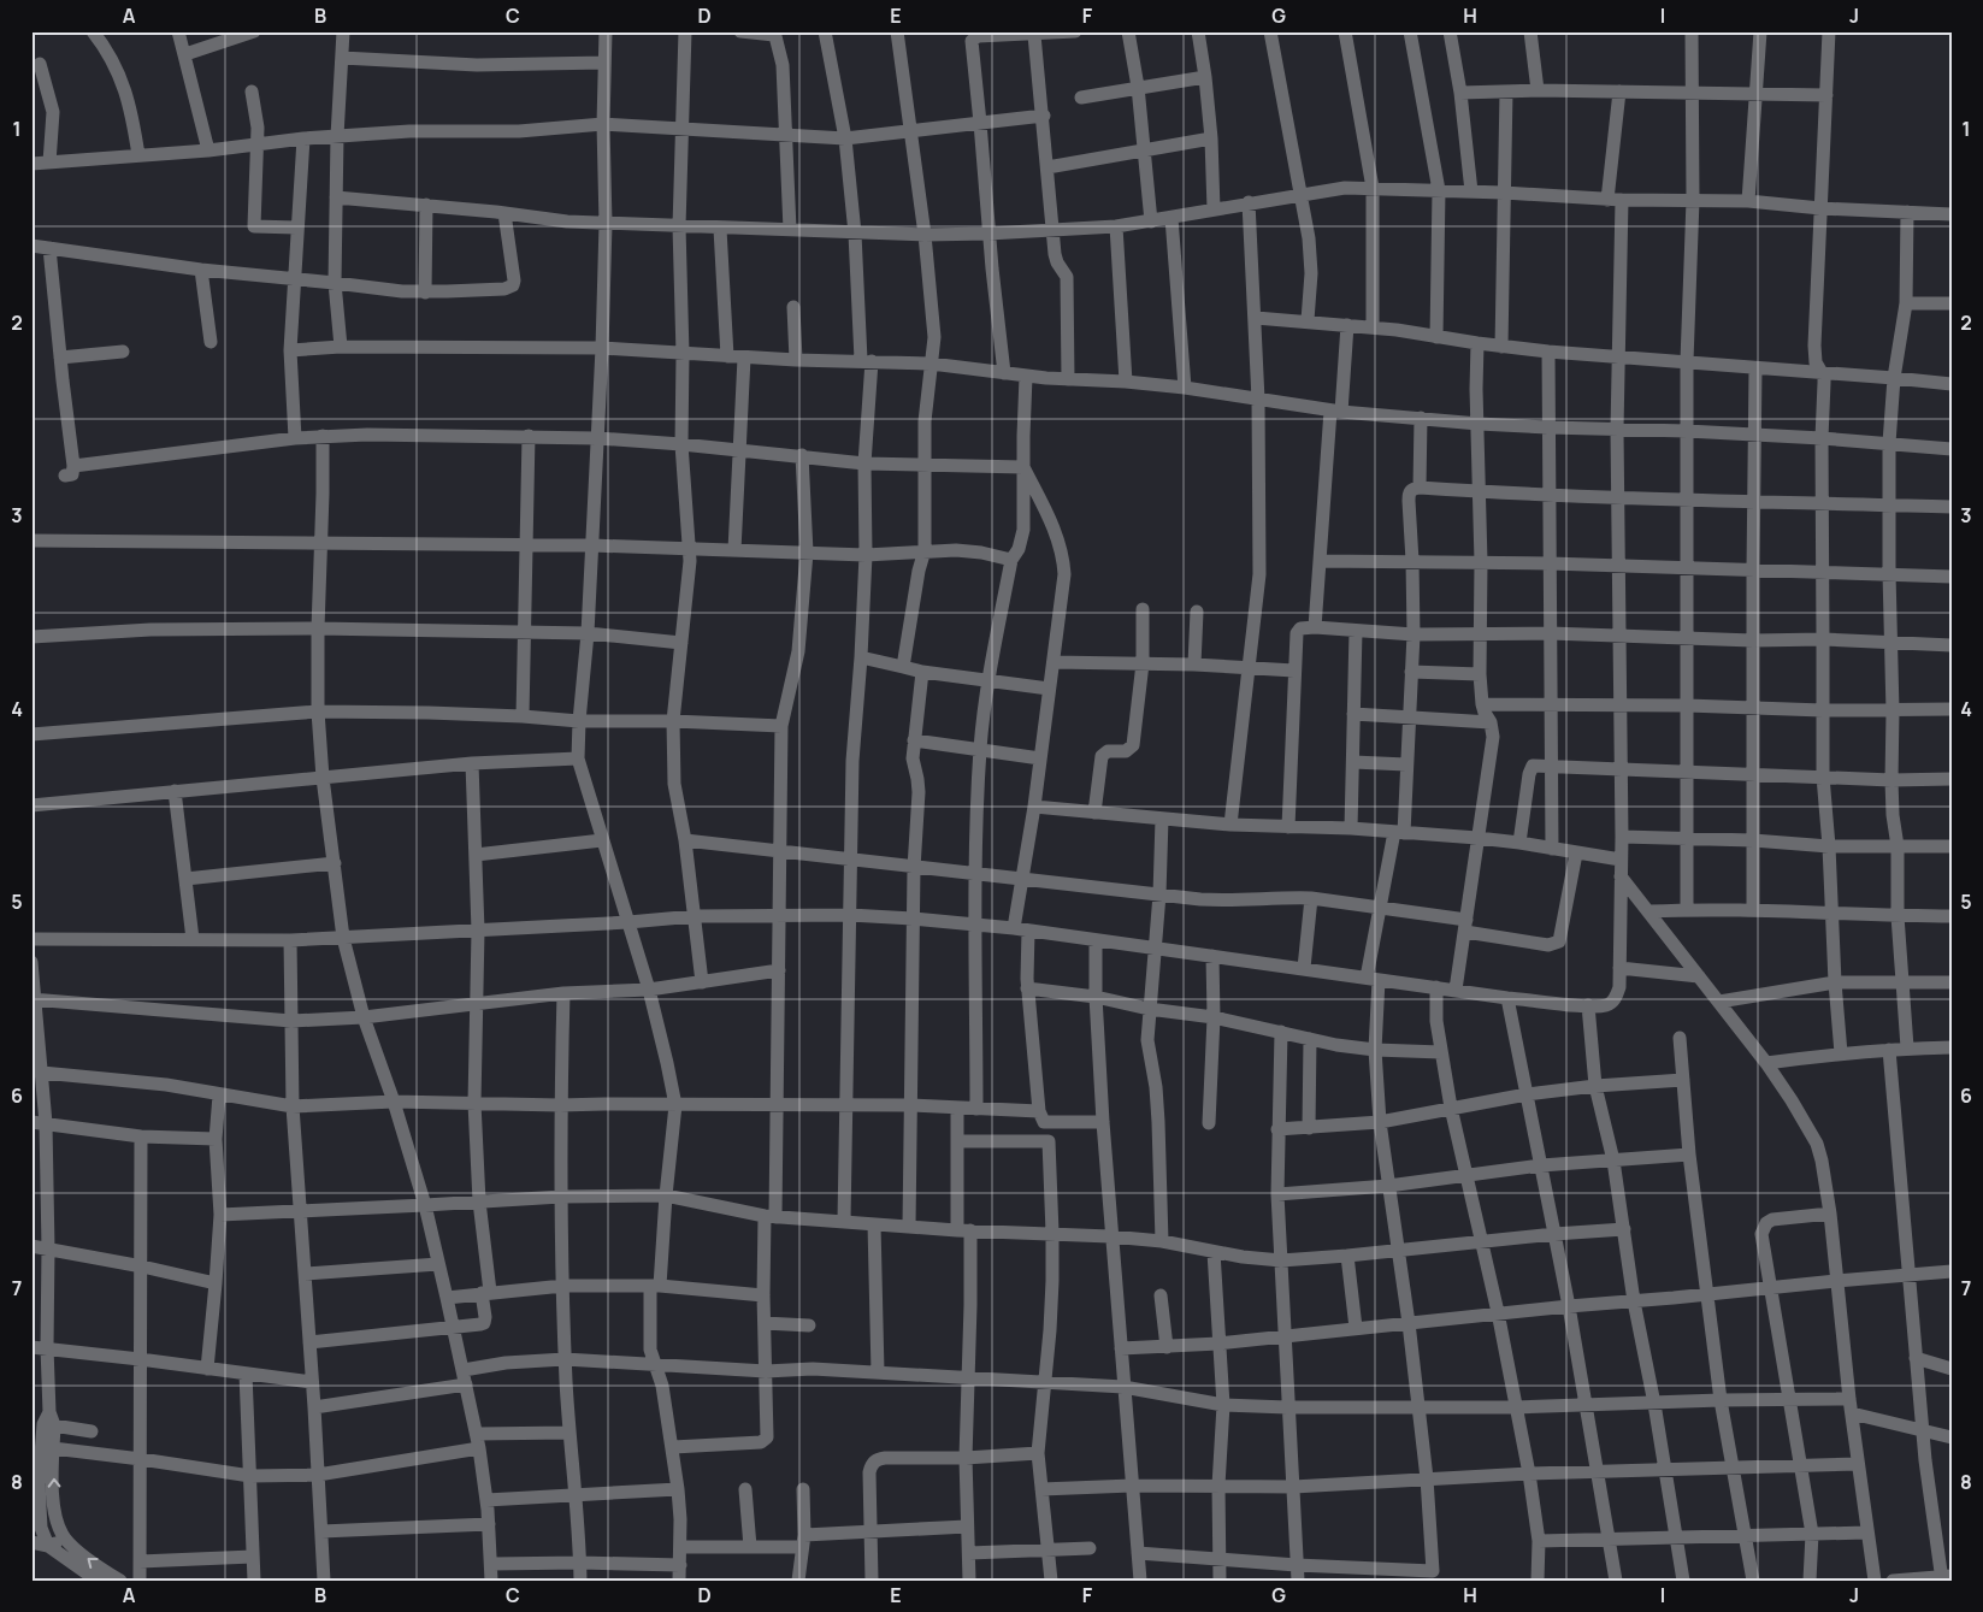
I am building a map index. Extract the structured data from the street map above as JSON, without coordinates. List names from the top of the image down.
{
  "grid": {
    "columns": [
      "A",
      "B",
      "C",
      "D",
      "E",
      "F",
      "G",
      "H",
      "I",
      "J"
    ],
    "rows": [
      "1",
      "2",
      "3",
      "4",
      "5",
      "6",
      "7",
      "8"
    ]
  }
}
